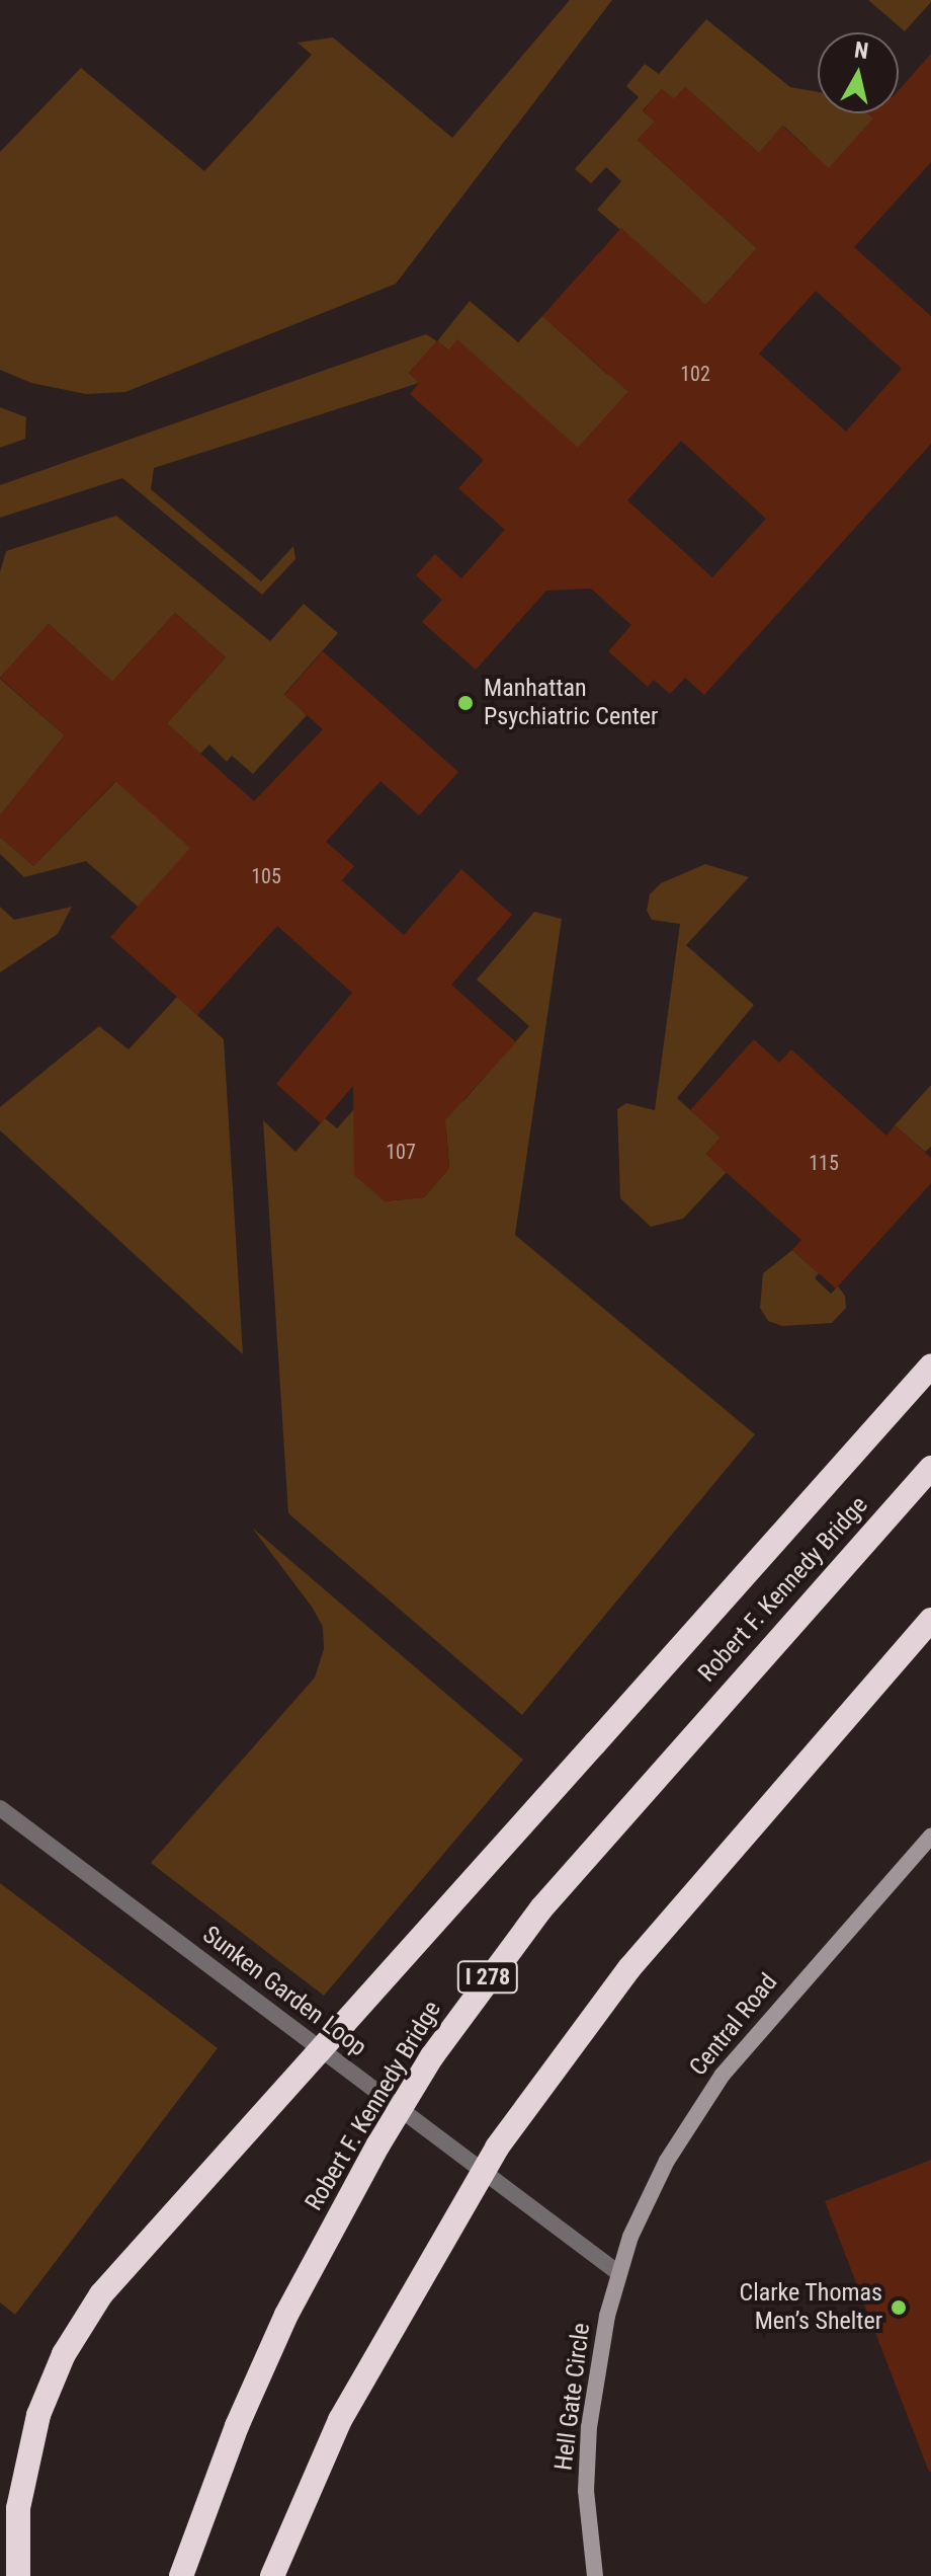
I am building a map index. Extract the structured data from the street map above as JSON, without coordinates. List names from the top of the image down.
{
  "streets": {
    "highway": ["Robert F. Kennedy Bridge", "I 278"],
    "street": ["Sunken Garden Loop", "Central Road", "Hell Gate Circle"]
  },
  "crossings": [
    ["Sunken Garden Loop", "Central Road"],
    ["Sunken Garden Loop", "Hell Gate Circle"],
    ["Central Road", "Hell Gate Circle"]
  ],
  "places": ["Manhattan Psychiatric Center", "Clarke Thomas Men’s Shelter"],
  "house_numbers": [
    "102",
    "105",
    "107",
    "115"
  ],
  "north": "top"
}
